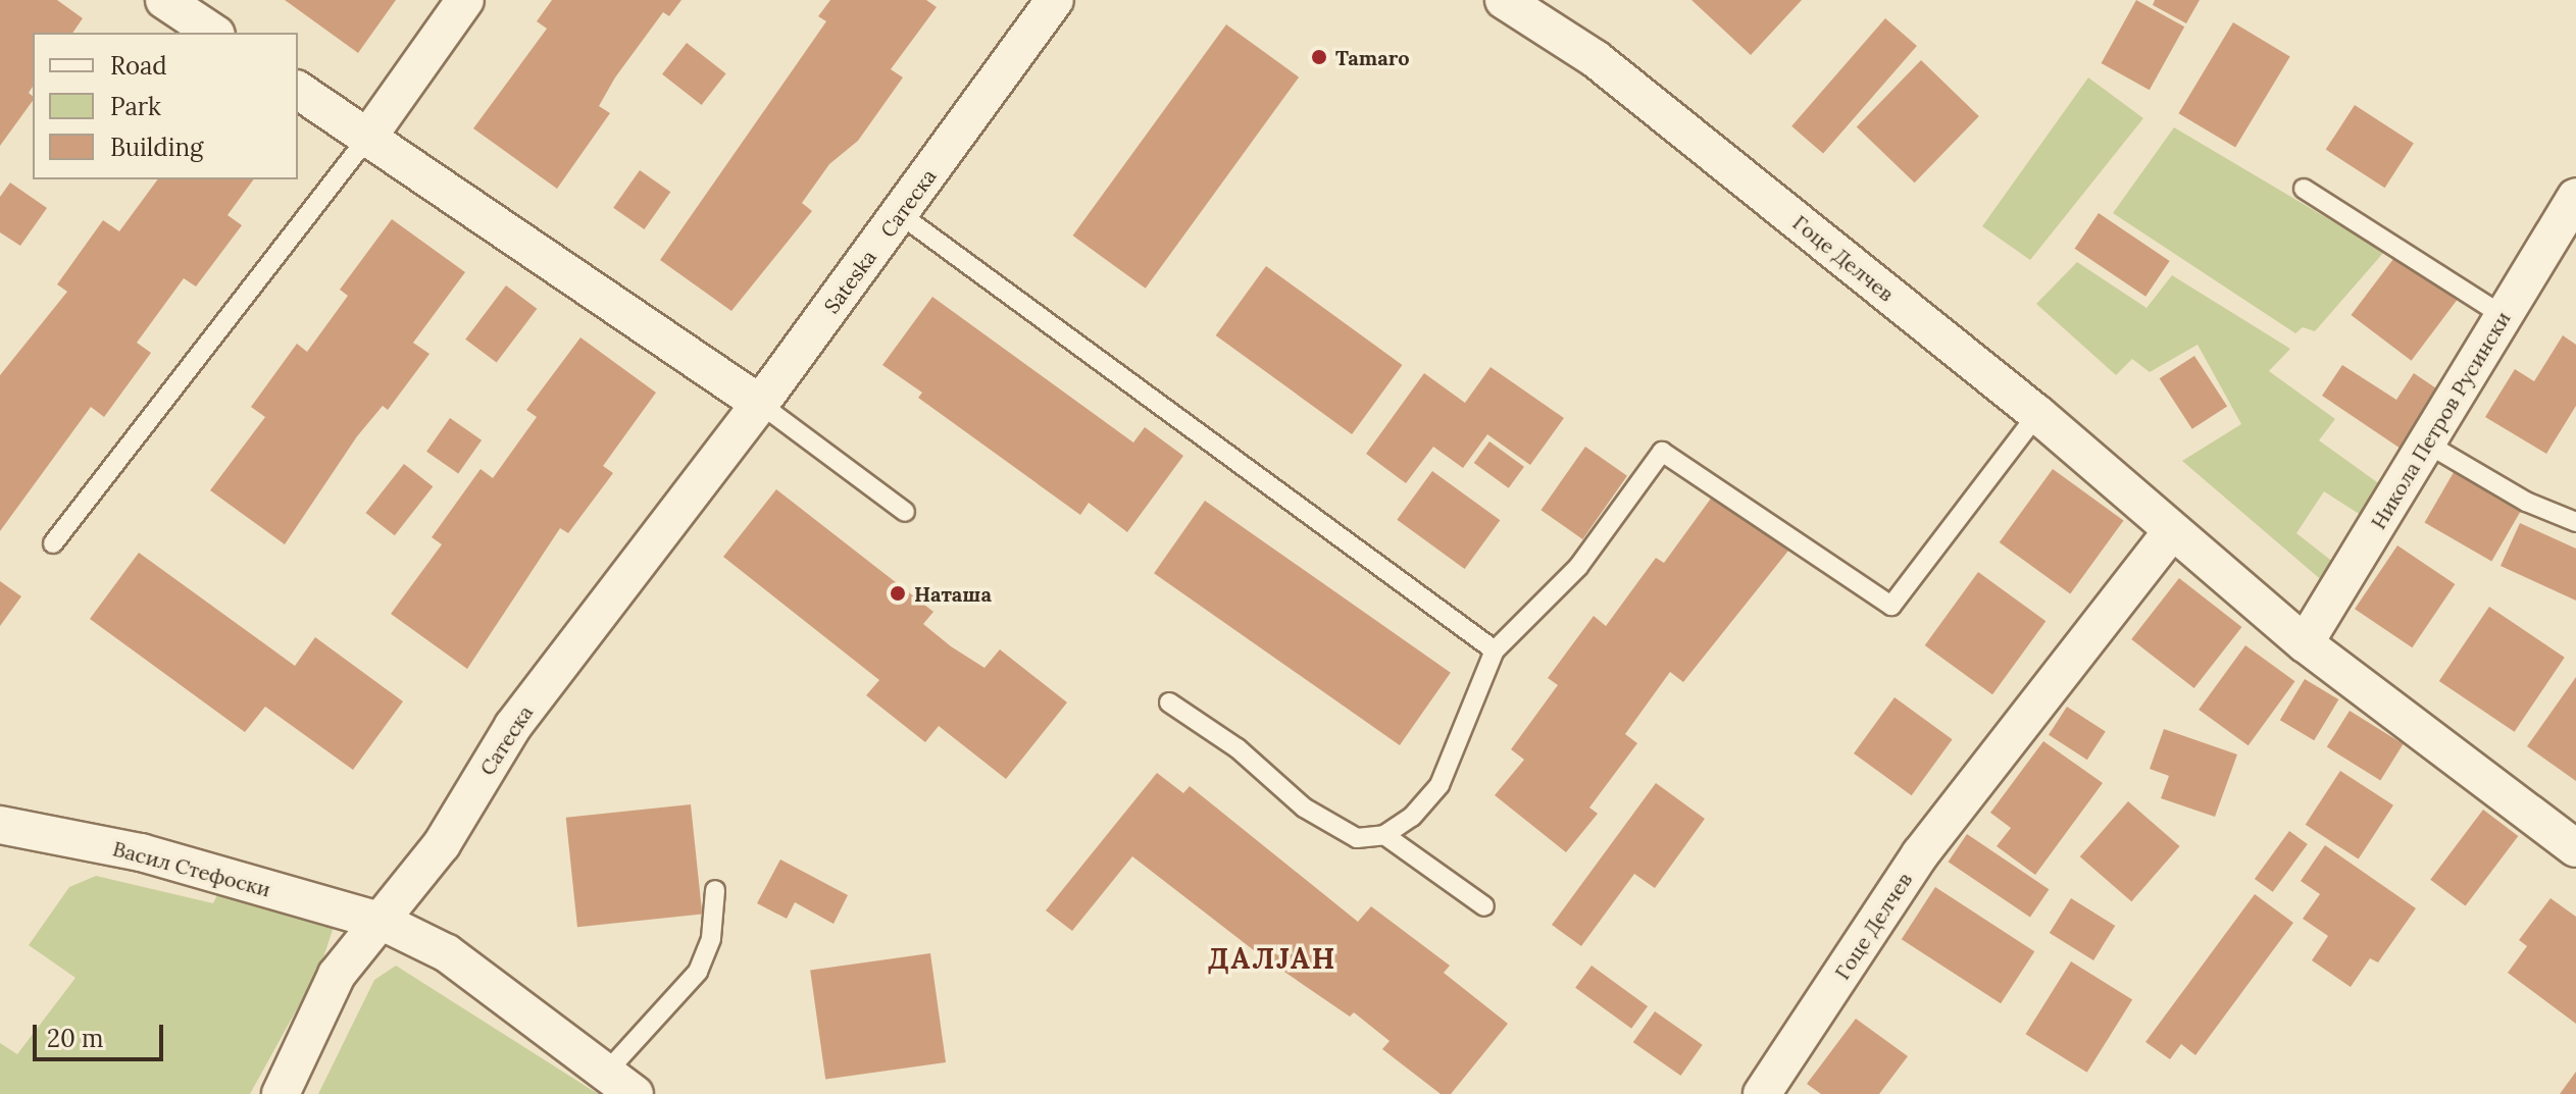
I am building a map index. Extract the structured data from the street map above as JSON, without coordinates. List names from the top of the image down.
{
  "streets": {
    "street": [
      "Сатеска",
      "Гоце Делчев",
      "Sateska",
      "Никола Петров Русински",
      "Васил Стефоски"
    ]
  },
  "crossings": [
    ["Сатеска", "Sateska"],
    ["Сатеска", "Васил Стефоски"],
    ["Гоце Делчев", "Никола Петров Русински"]
  ],
  "districts": ["ДАЛЈАН"],
  "places": ["Tamaro", "Наташа"],
  "legend": ["Road", "Park", "Building"],
  "scale_bar": "20 m"
}
